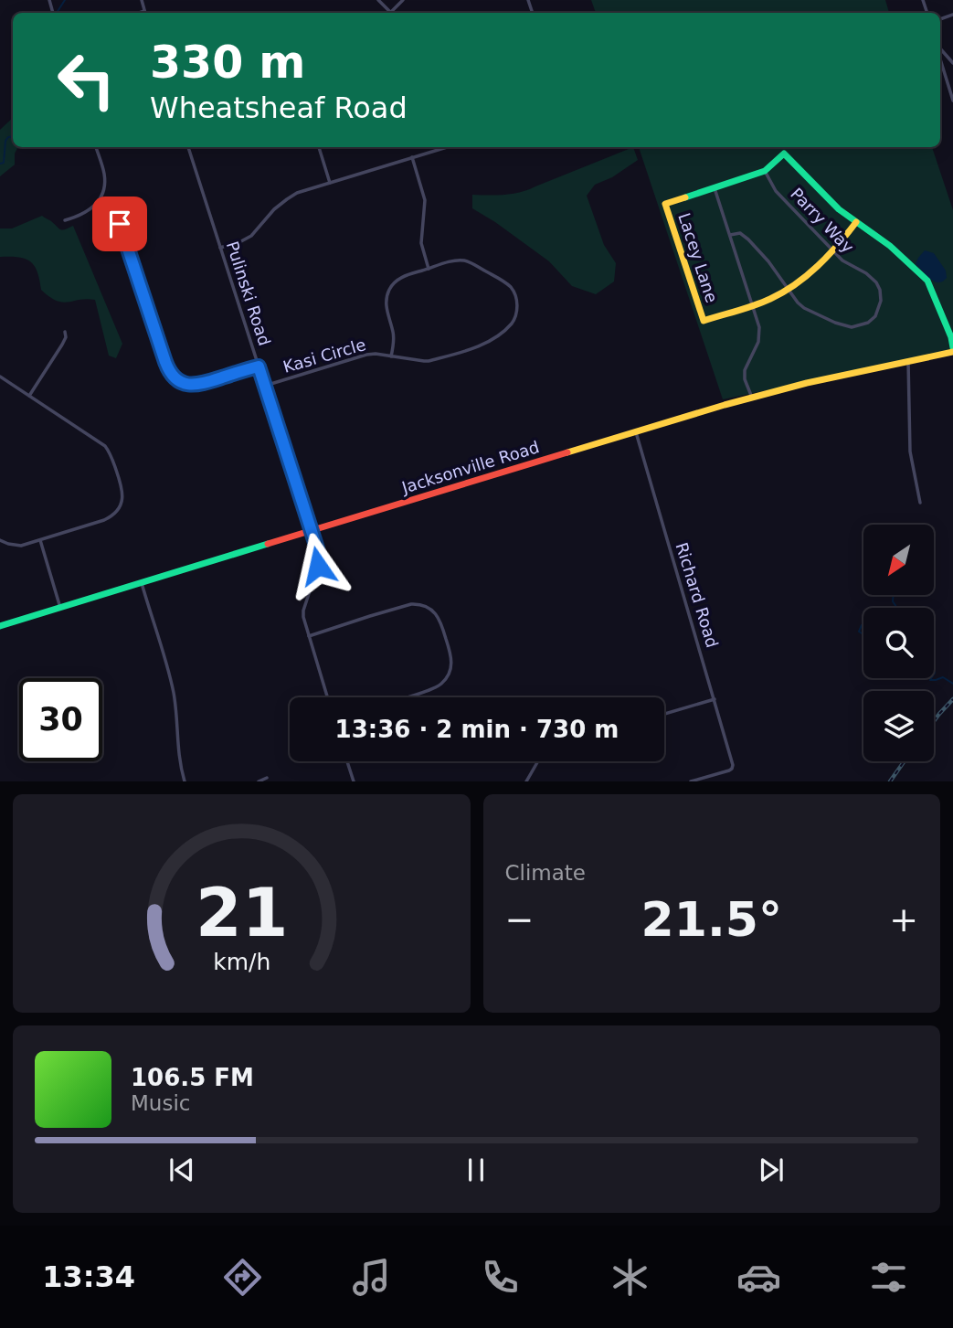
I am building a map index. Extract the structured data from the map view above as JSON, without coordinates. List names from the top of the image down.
{
  "streets": {
    "main road": ["Lacey Lane", "Jacksonville Road"],
    "street": [
      "Parry Way",
      "Pulinski Road",
      "Kasi Circle",
      "Richard Road"
    ]
  },
  "crossings": [
    ["Pulinski Road", "Kasi Circle"],
    ["Pulinski Road", "Jacksonville Road"],
    ["Jacksonville Road", "Richard Road"]
  ],
  "north": "bottom left",
  "page": {
    "turn": ["330 m", "Wheatsheaf Road"],
    "limit": "30",
    "trip": "13:36 · 2 min · 730 m",
    "tile": "Climate",
    "heat": ["−", "21.5°", "+"],
    "song": ["106.5 FM", "Music"],
    "tabs": "13:34",
    "gauge": ["21", "km/h"]
  }
}
